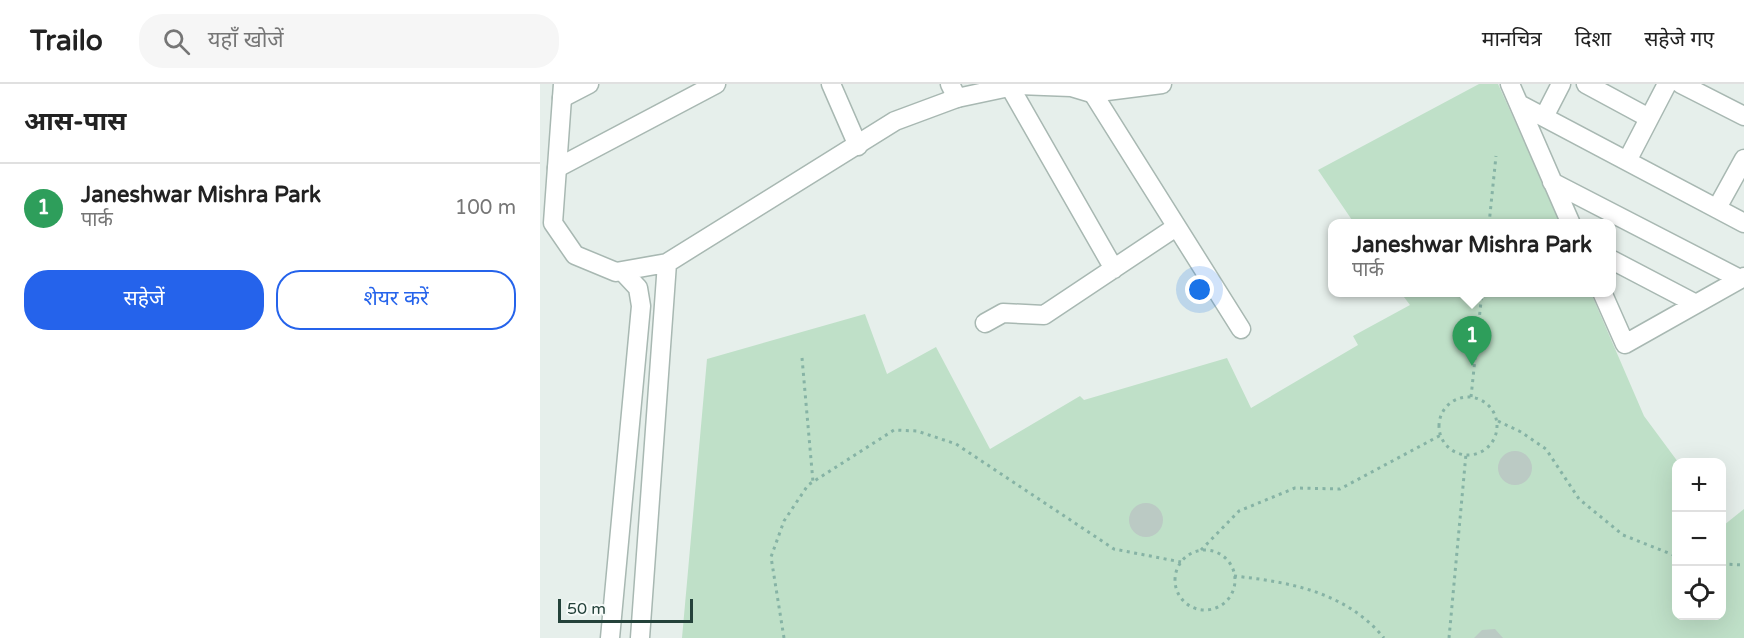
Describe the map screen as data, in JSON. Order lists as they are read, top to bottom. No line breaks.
{"scale_bar":"50 m","page":{"header":"Trailo","search":"यहाँ खोजें","nav":["मानचित्र","दिशा","सहेजे गए"],"heading":"आस-पास","list":[{"mark":"1","name":"Janeshwar Mishra Park","note":"पार्क","value":"100 m"}],"popup":["Janeshwar Mishra Park","पार्क"],"buttons":["सहेजें","शेयर करें"],"pins":"1","map_buttons":["+","−"],"scale":"50 m"}}
